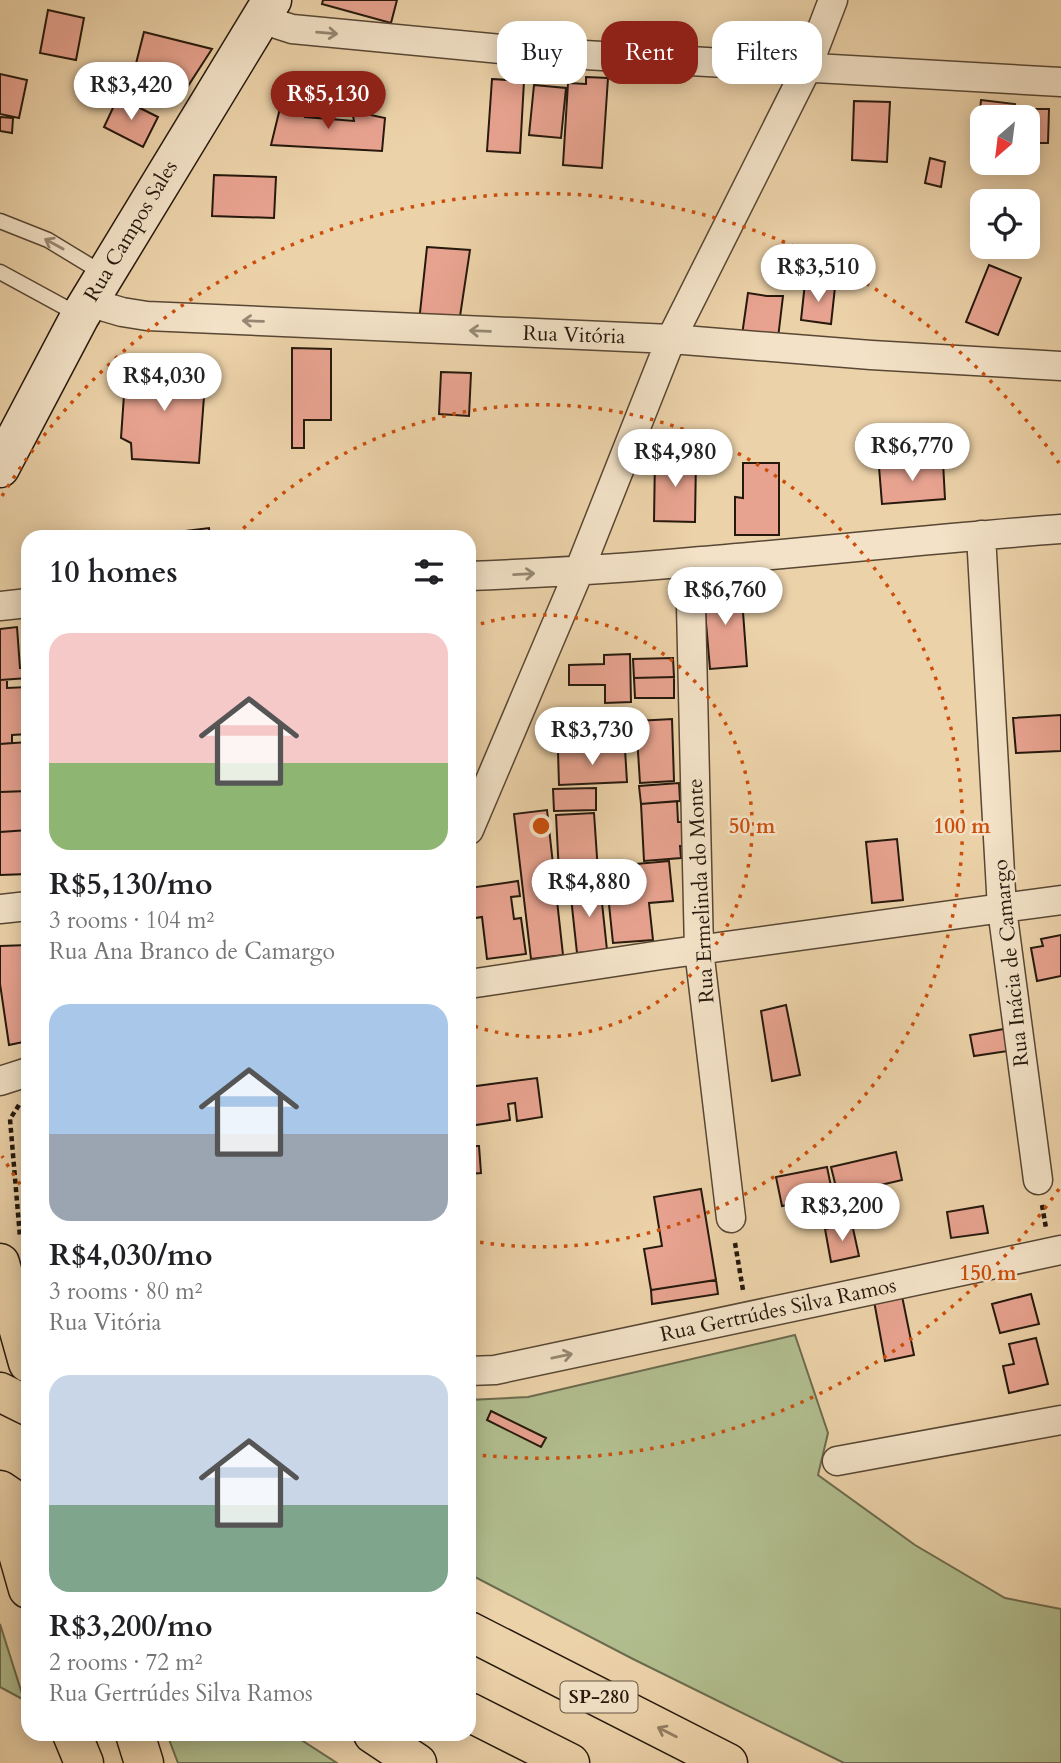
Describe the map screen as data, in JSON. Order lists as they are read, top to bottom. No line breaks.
{"streets":{"main road":["SP-280"],"street":["Rua Campos Sales","Rua Vitória","Rua Ermelinda do Monte","Rua Inácia de Camargo","Rua Gertrúdes Silva Ramos"]},"crossings":[["Rua Campos Sales","Rua Vitória"]],"one_way":["Rua Gertrúdes Silva Ramos"],"north":"bottom left","page":{"chip":["Buy","Rent","Filters"],"price":["R$3,420","R$5,130","R$3,510","R$4,030","R$6,770","R$4,980","R$6,760","R$3,730","R$4,880","R$3,200"],"heading":"10 homes","list":[{"name":"R$5,130/mo","note":"3 rooms · 104 m² · Rua Ana Branco de Camargo"},{"name":"R$4,030/mo","note":"3 rooms · 80 m² · Rua Vitória"},{"name":"R$3,200/mo","note":"2 rooms · 72 m² · Rua Gertrúdes Silva Ramos"}]},"rings":["50 m","100 m","150 m"]}
